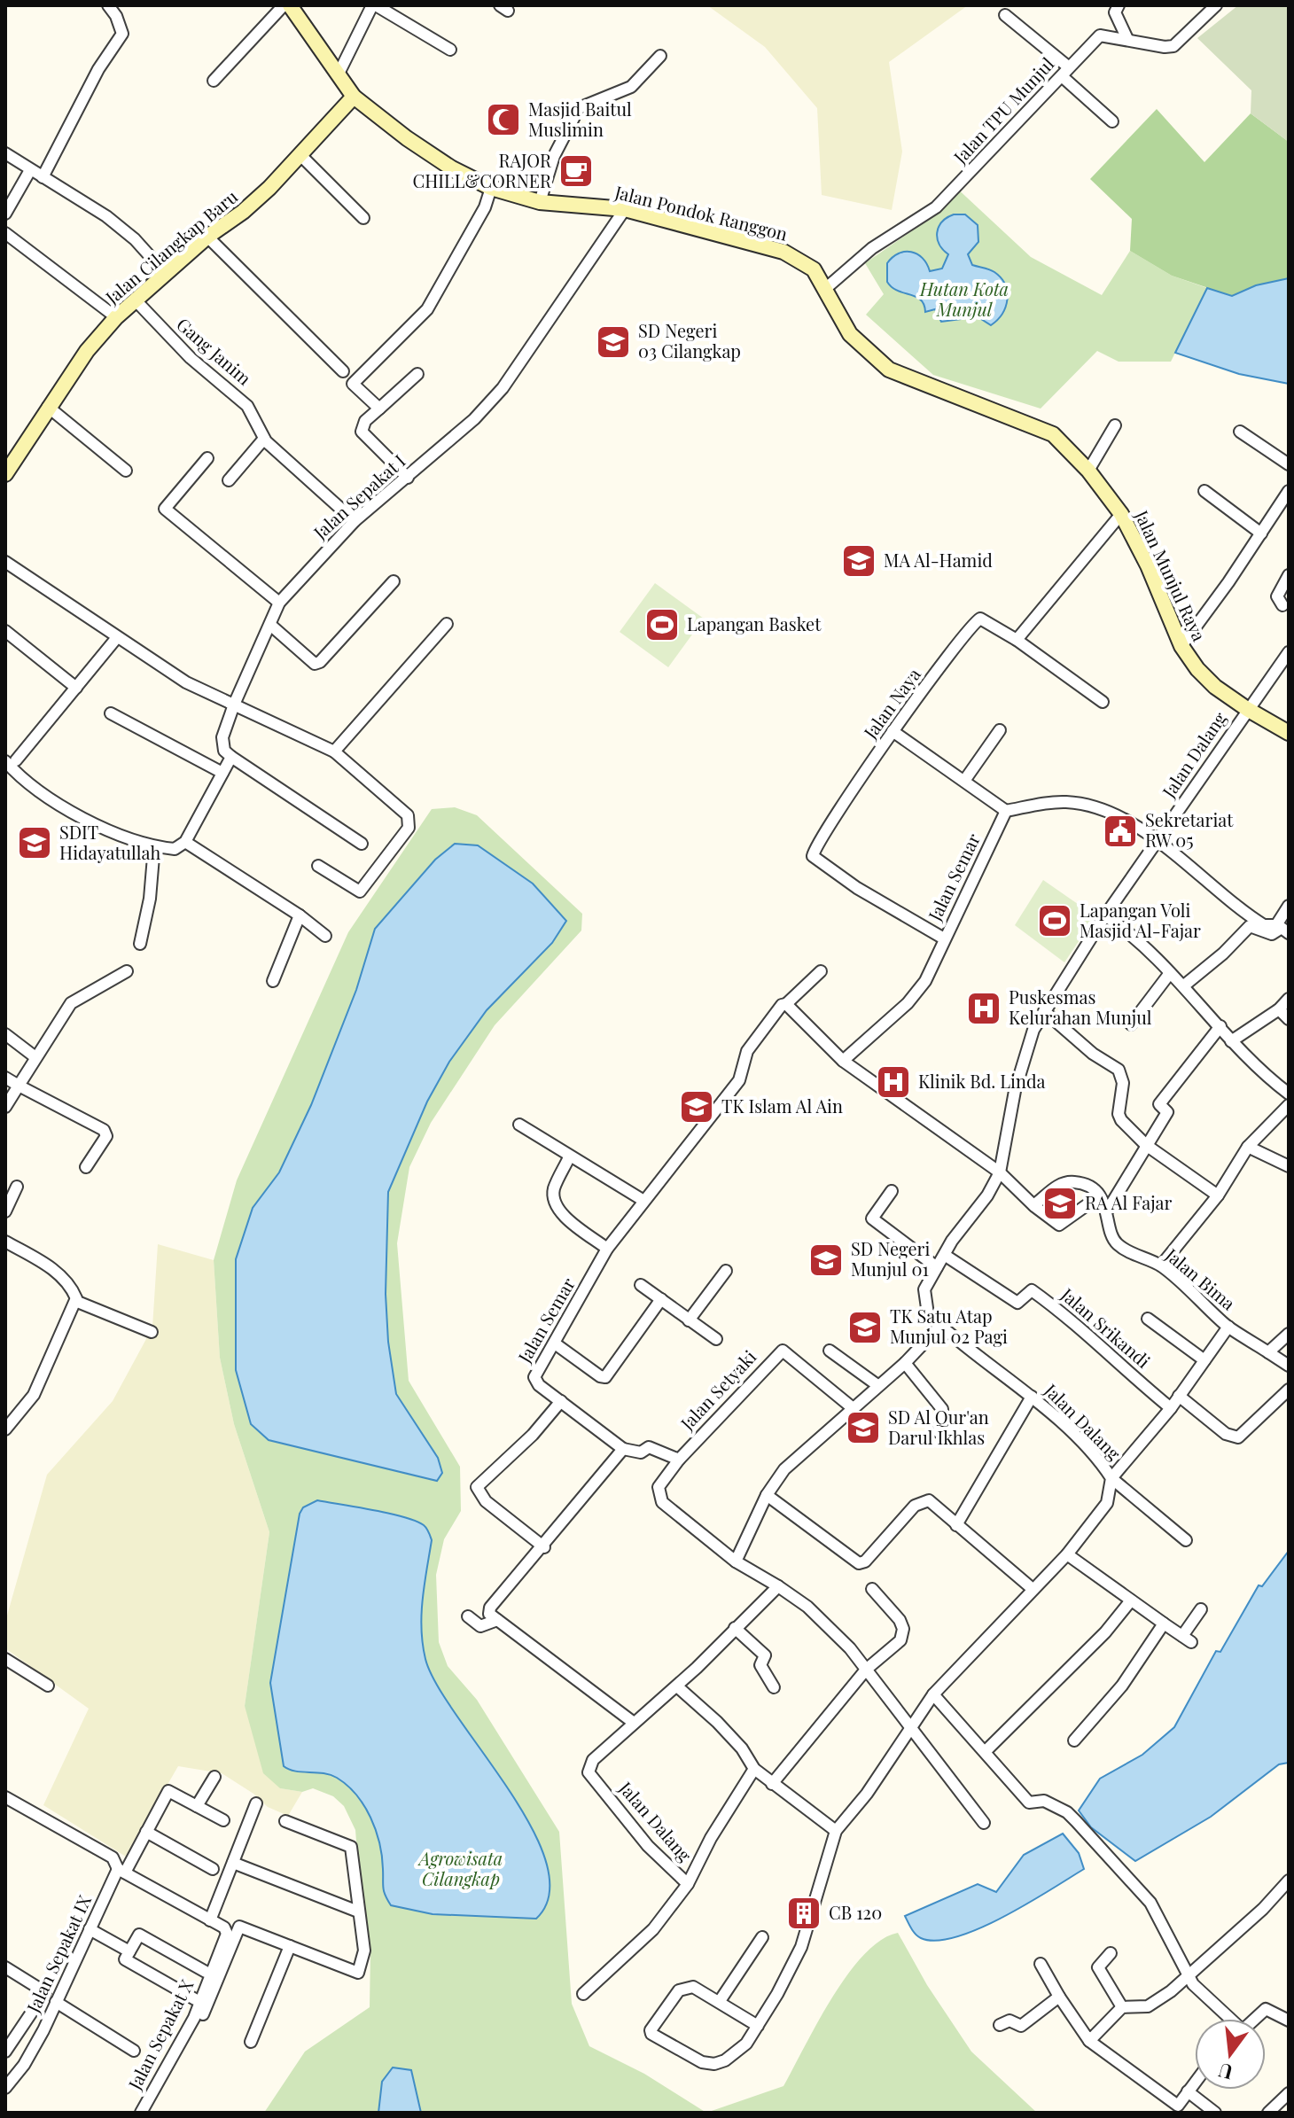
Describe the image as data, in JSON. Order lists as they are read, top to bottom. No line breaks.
{"streets":{"street":["Jalan TPU Munjul","Jalan Pondok Ranggon","Jalan Cilangkap Baru","Gang Janim","Jalan Sepakat I","Jalan Munjul Raya","Jalan Naya","Jalan Dalang","Jalan Semar","Jalan Bima","Jalan Srikandi","Jalan Setyaki","Jalan Sepakat IX","Jalan Sepakat X"]},"crossings":[["Jalan TPU Munjul","Jalan Pondok Ranggon"],["Jalan TPU Munjul","Jalan Munjul Raya"],["Jalan Pondok Ranggon","Jalan Cilangkap Baru"],["Jalan Pondok Ranggon","Jalan Sepakat I"],["Jalan Pondok Ranggon","Jalan Munjul Raya"],["Jalan Cilangkap Baru","Gang Janim"],["Gang Janim","Jalan Sepakat I"],["Jalan Munjul Raya","Jalan Dalang"],["Jalan Naya","Jalan Semar"],["Jalan Dalang","Jalan Srikandi"]],"parks":["Hutan Kota Munjul","Agrowisata Cilangkap"],"places":{"mosque":["Masjid Baitul Muslimin"],"cafe":["RAJOR CHILL&CORNER"],"school or university":["SD Negeri 03 Cilangkap","MA Al-Hamid","SDIT Hidayatullah","TK Islam Al Ain","RA Al Fajar","SD Negeri Munjul 01","TK Satu Atap Munjul 02 Pagi","SD Al Qur'an Darul Ikhlas"],"sports":["Lapangan Basket","Lapangan Voli Masjid Al-Fajar"],"public building":["Sekretariat RW 05"],"hospital":["Puskesmas Kelurahan Munjul","Klinik Bd. Linda"],"building":["CB 120"]},"north":"bottom"}
